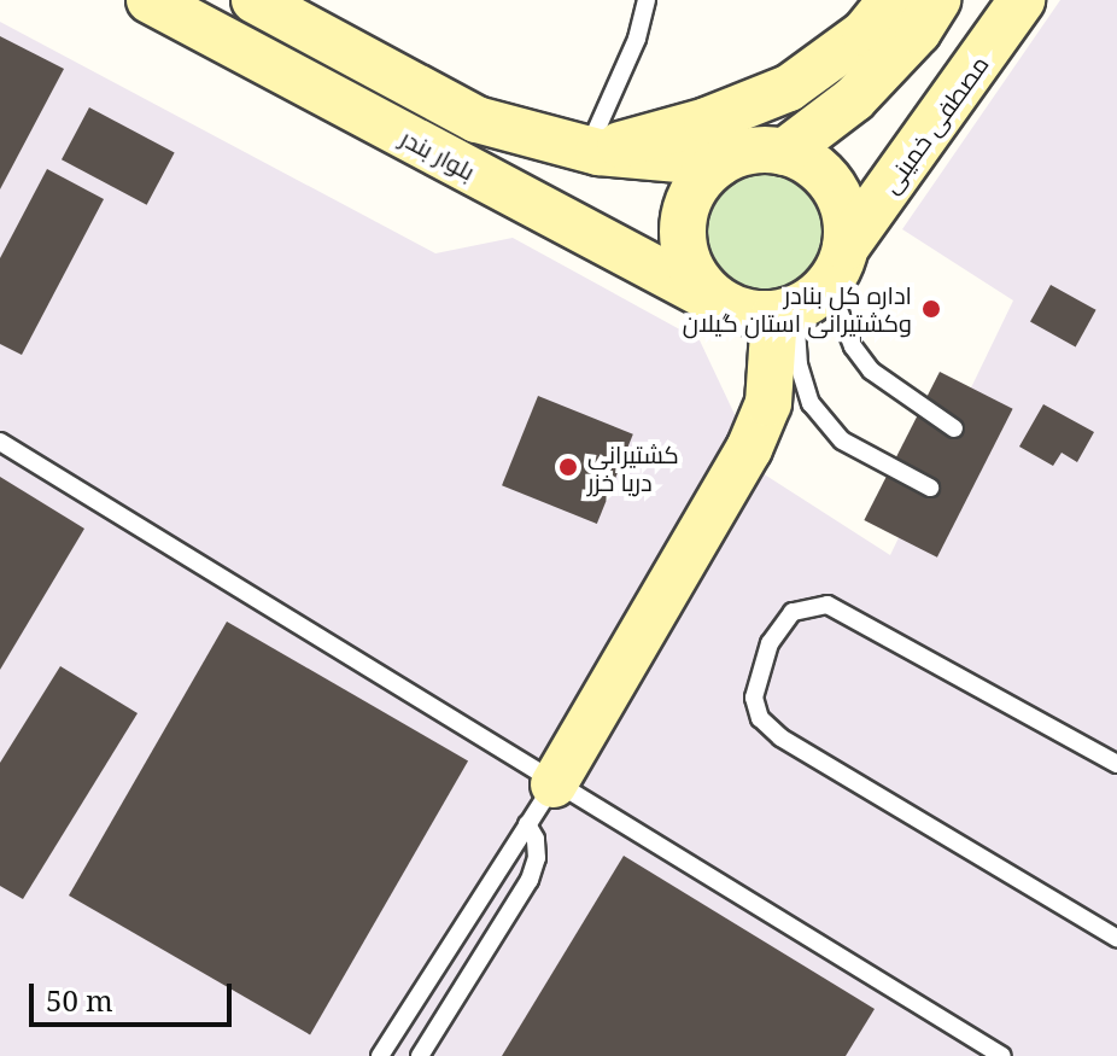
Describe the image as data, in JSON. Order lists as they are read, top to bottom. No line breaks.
{"streets":{"main road":["مصطفی خمینی","بلوار بندر"]},"crossings":[["مصطفی خمینی","بلوار بندر"]],"places":["اداره کل بنادر وکشتیرانی استان گیلان","کشتیرانی دریا خزر"],"scale_bar":"50 m"}
